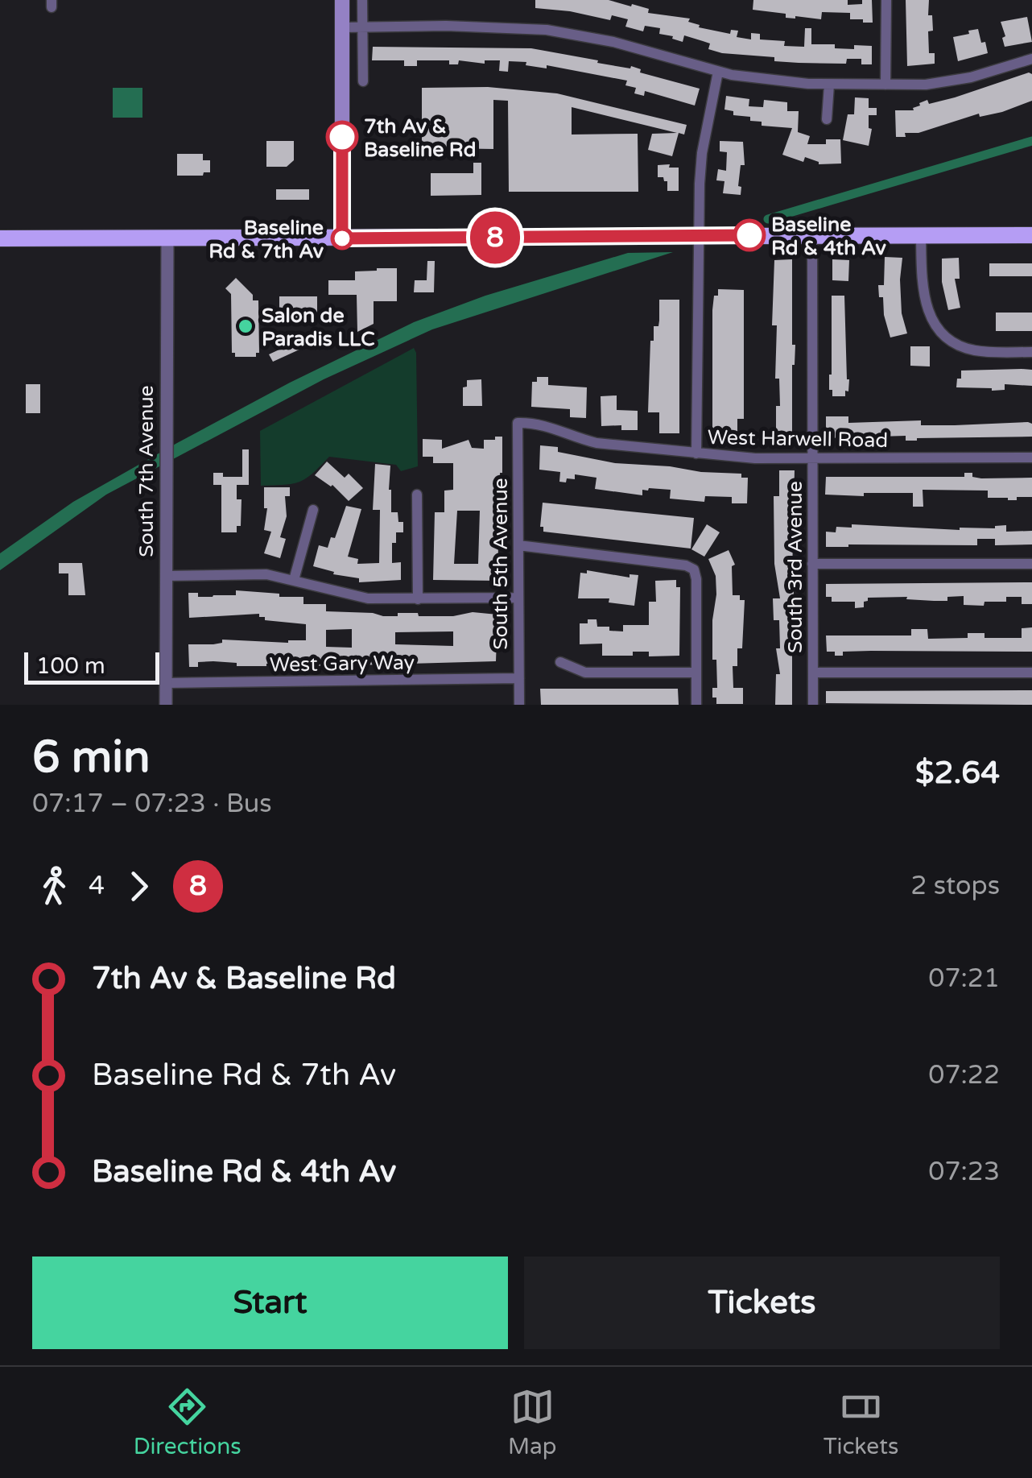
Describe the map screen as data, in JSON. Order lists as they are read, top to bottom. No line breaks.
{"streets":{"street":["West Harwell Road","South 7th Avenue","South 5th Avenue","South 3rd Avenue","West Gary Way"]},"crossings":[["West Harwell Road","South 5th Avenue"],["West Harwell Road","South 3rd Avenue"],["South 7th Avenue","West Gary Way"],["South 5th Avenue","West Gary Way"]],"places":["7th Av & Baseline Rd","Baseline Rd & 4th Av","Baseline Rd & 7th Av","Salon de Paradis LLC"],"lines":["bus line 8"],"scale_bar":"100 m","page":{"on_map":"8","scale":"100 m","heading":["6 min","07:17 – 07:23 · Bus","$2.64"],"legs":["4","8","2 stops"],"list":[{"name":"7th Av & Baseline Rd","value":"07:21"},{"name":"Baseline Rd & 7th Av","value":"07:22"},{"name":"Baseline Rd & 4th Av","value":"07:23"}],"buttons":["Start","Tickets"],"tabs":["Directions","Map","Tickets"]}}
